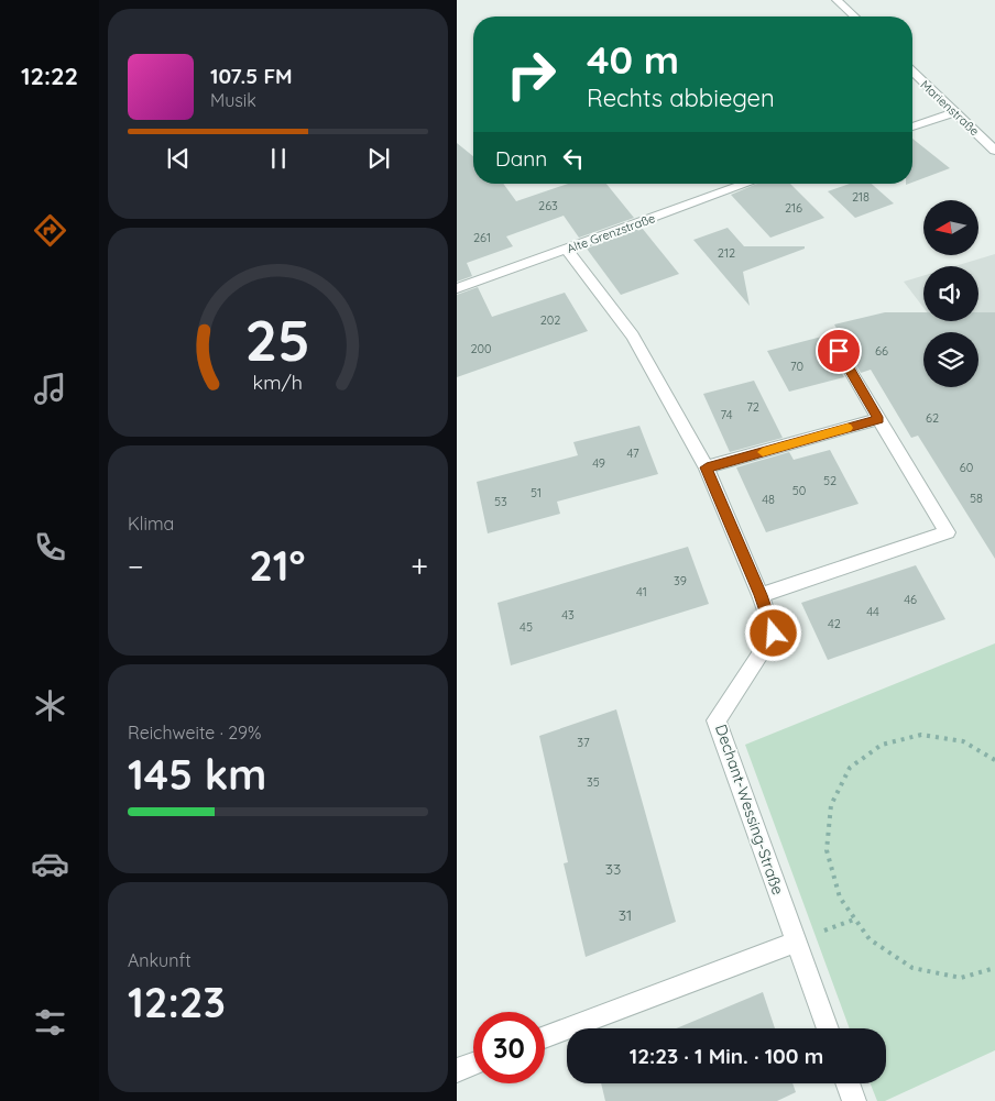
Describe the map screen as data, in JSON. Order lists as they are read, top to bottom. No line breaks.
{"streets":{"street":["Marienstraße","Alte Grenzstraße","Dechant-Wessing-Straße"]},"crossings":[["Alte Grenzstraße","Dechant-Wessing-Straße"]],"house_numbers":["218","263","216","261","212","202","200","66","70","72","74","62","47","49","60","52","50","51","58","48","53","39","41","46","44","43","42","45","37","35","33","31"],"north":"left","page":{"tabs":"12:22","turn":["40 m","Rechts abbiegen"],"song":["107.5 FM","Musik"],"then":"Dann","tile":["Klima",["Reichweite · 29%","145 km"],["Ankunft","12:23"]],"heat":["−","21°","+"],"limit":"30","trip":"12:23 · 1 Min. · 100 m","gauge":["25","km/h"]}}
